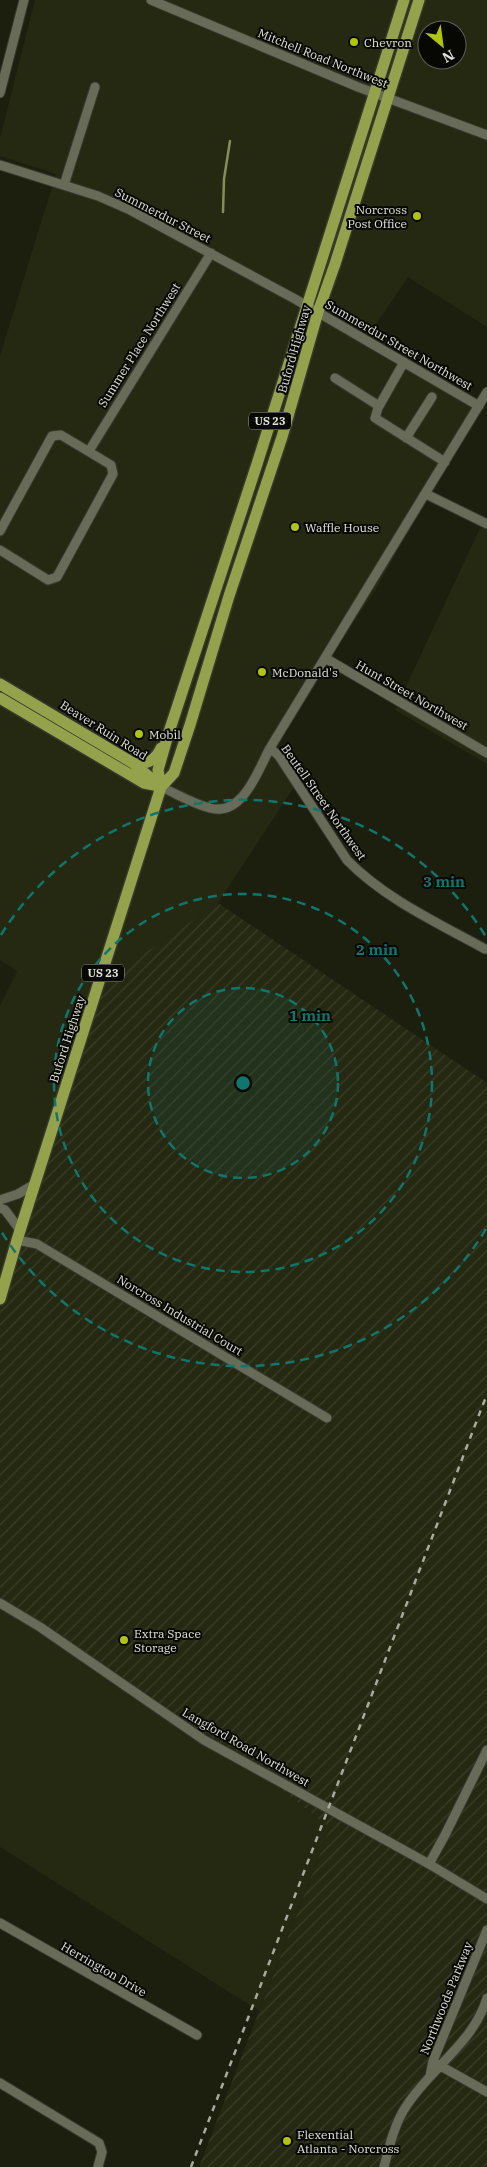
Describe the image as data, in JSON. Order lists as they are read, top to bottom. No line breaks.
{"streets":{"main road":["Buford Highway","US 23","Beaver Ruin Road"],"street":["Mitchell Road Northwest","Summerdur Street","Summer Place Northwest","Summerdur Street Northwest","Hunt Street Northwest","Beutell Street Northwest","Norcross Industrial Court","Langford Road Northwest","Herrington Drive","Northwoods Parkway"]},"crossings":[["Mitchell Road Northwest","Buford Highway"],["Summerdur Street","Summer Place Northwest"],["Summerdur Street","Summerdur Street Northwest"],["Summerdur Street","Buford Highway"],["Summerdur Street Northwest","Buford Highway"],["Buford Highway","Beaver Ruin Road"],["Buford Highway","Norcross Industrial Court"]],"places":["Chevron","Norcross Post Office","Waffle House","McDonald's","Mobil","Extra Space Storage","Flexential Atlanta - Norcross"],"north":"bottom right","rings":["3 min","2 min","1 min"]}
